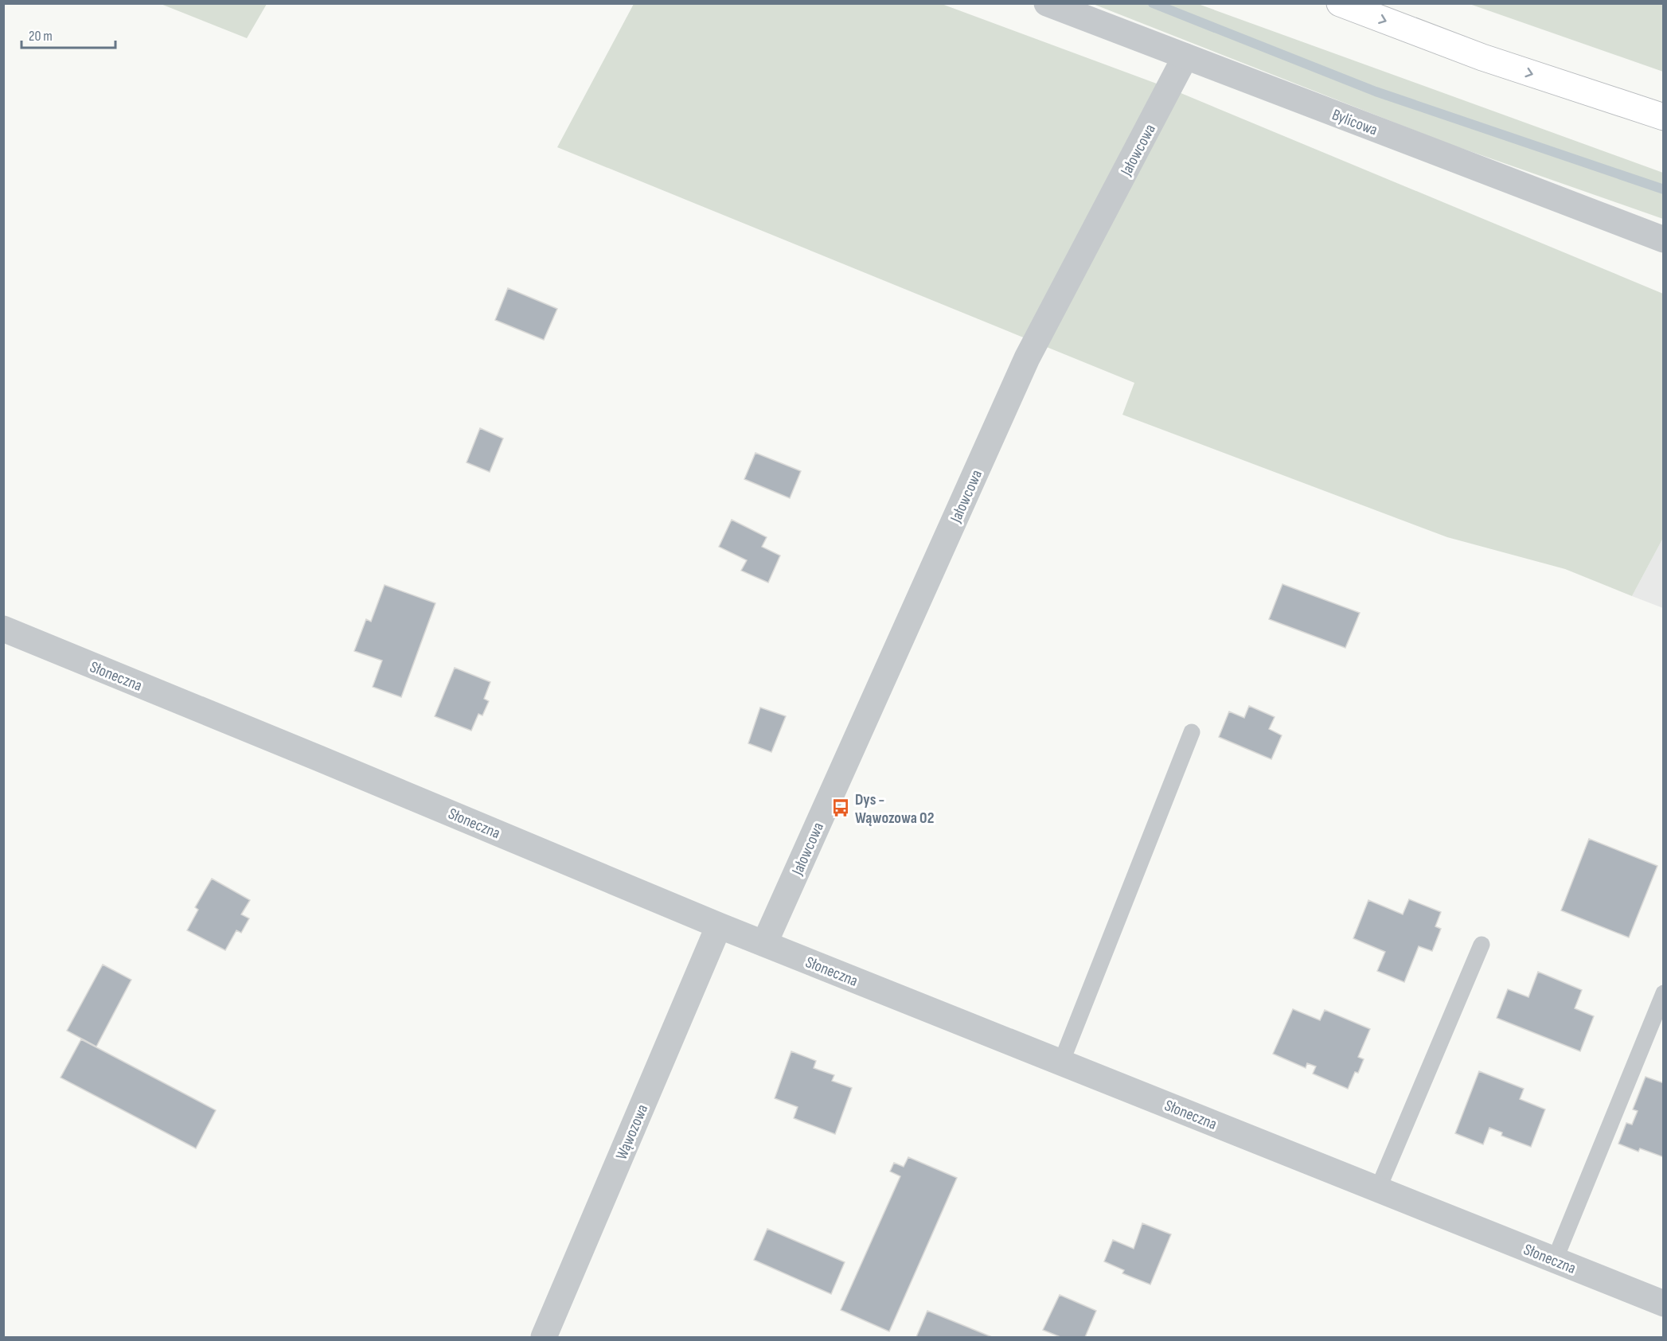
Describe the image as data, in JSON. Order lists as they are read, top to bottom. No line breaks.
{"streets":{"street":["Bylicowa","Jałowcowa","Słoneczna","Wąwozowa"]},"crossings":[["Bylicowa","Jałowcowa"],["Jałowcowa","Słoneczna"],["Słoneczna","Wąwozowa"]],"places":{"bus stop":["Dys - Wąwozowa 02"]},"scale_bar":"20 m"}
